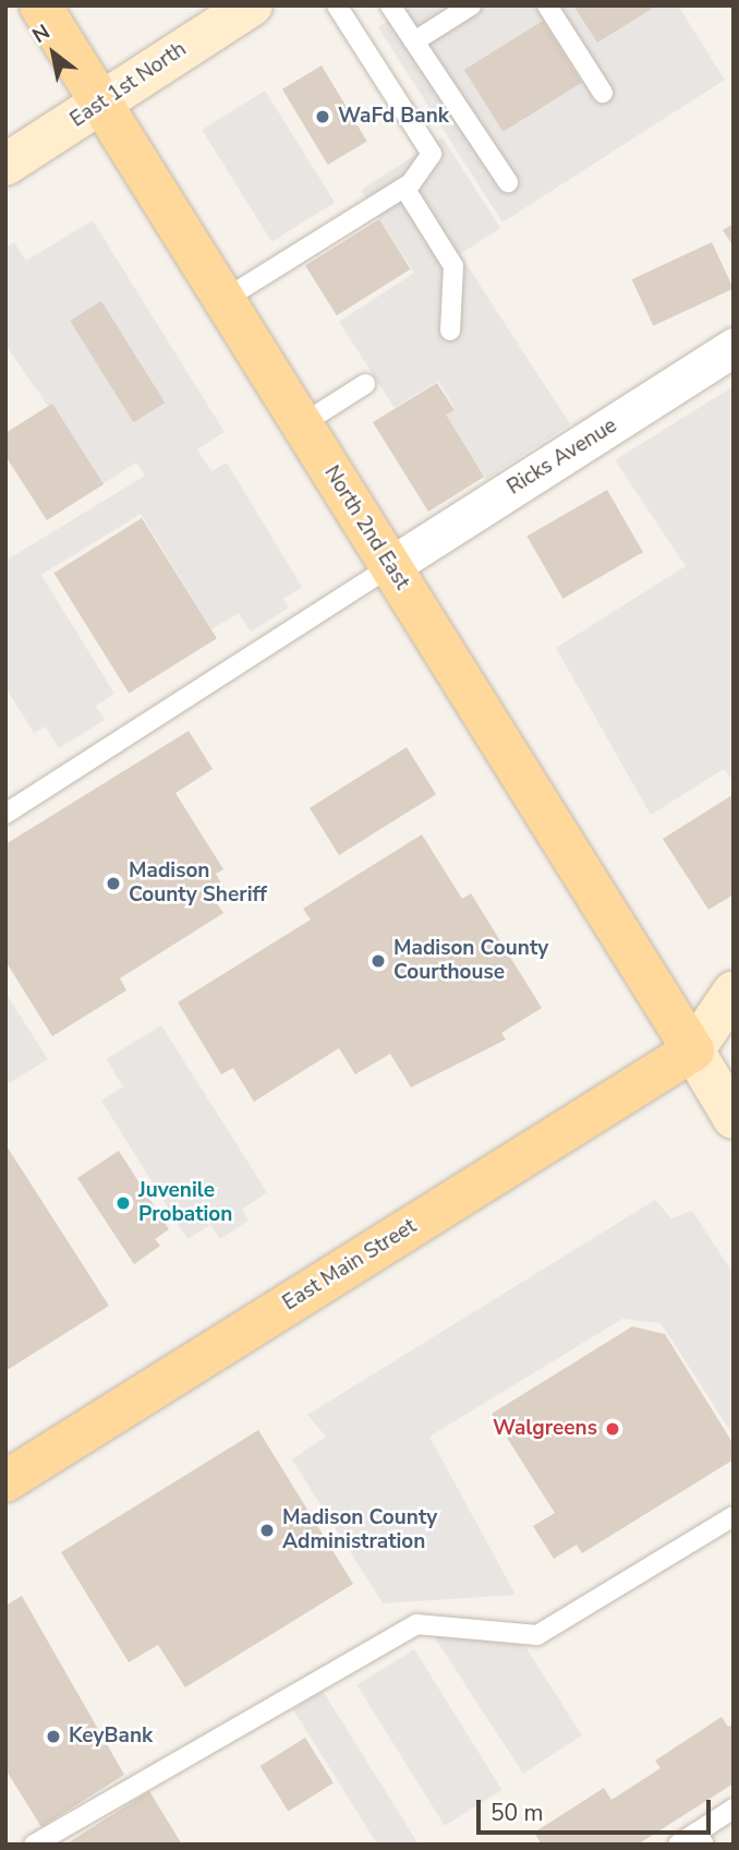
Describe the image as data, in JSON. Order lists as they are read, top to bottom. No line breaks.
{"streets":{"main road":["North 2nd East","East Main Street"],"street":["East 1st North","Ricks Avenue"]},"crossings":[["East 1st North","North 2nd East"],["Ricks Avenue","North 2nd East"],["North 2nd East","East Main Street"]],"places":["WaFd Bank","Madison County Sheriff","Madison County Courthouse","Juvenile Probation","Walgreens","Madison County Administration","KeyBank"],"scale_bar":"50 m","north":"top left"}
